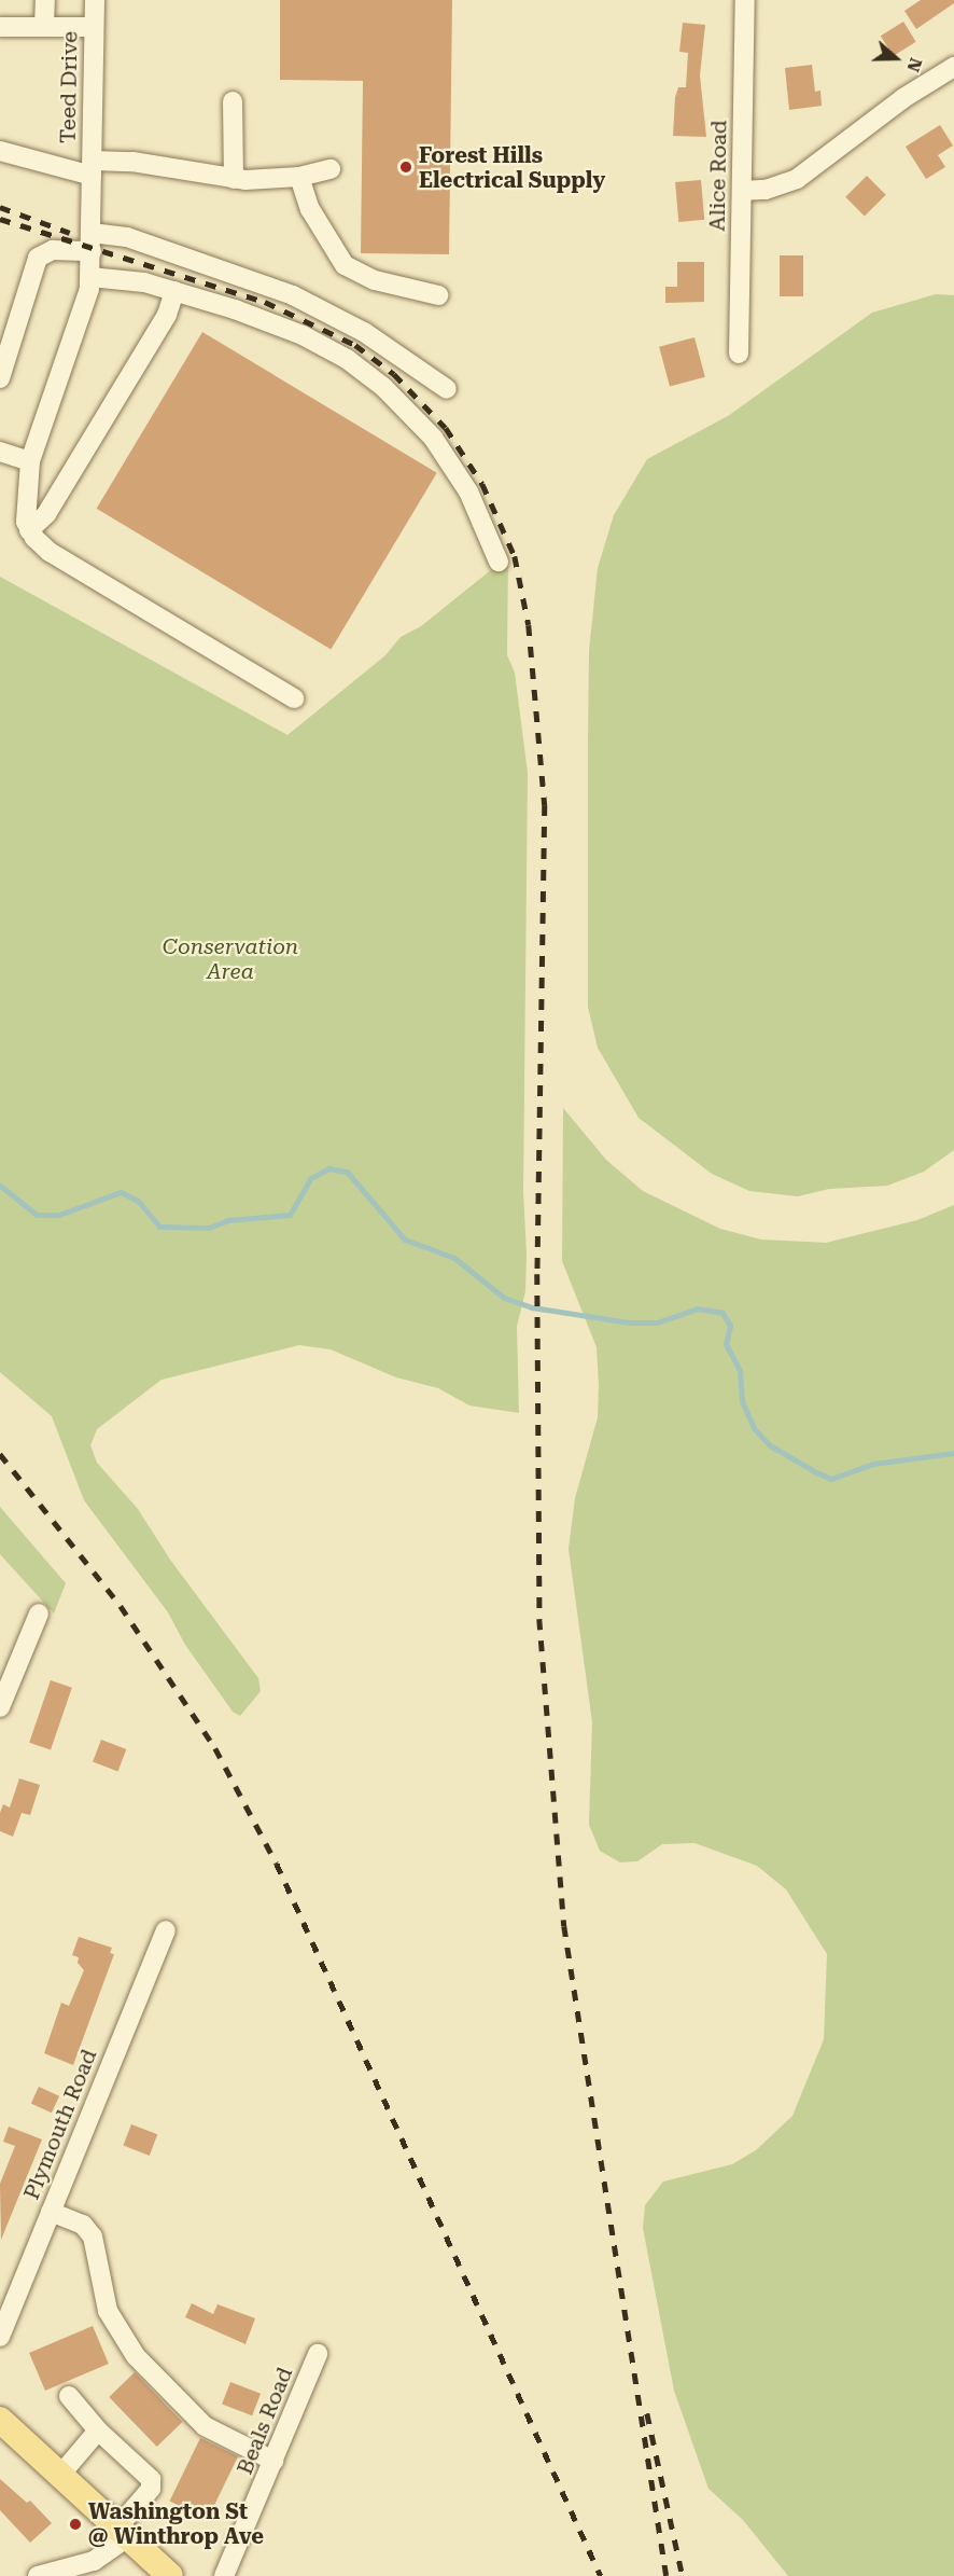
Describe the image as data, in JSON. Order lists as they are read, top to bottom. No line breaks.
{"streets":{"street":["Teed Drive","Alice Road","Plymouth Road","Beals Road"]},"parks":["Conservation Area"],"places":["Forest Hills Electrical Supply","Washington St @ Winthrop Ave"],"north":"right"}
